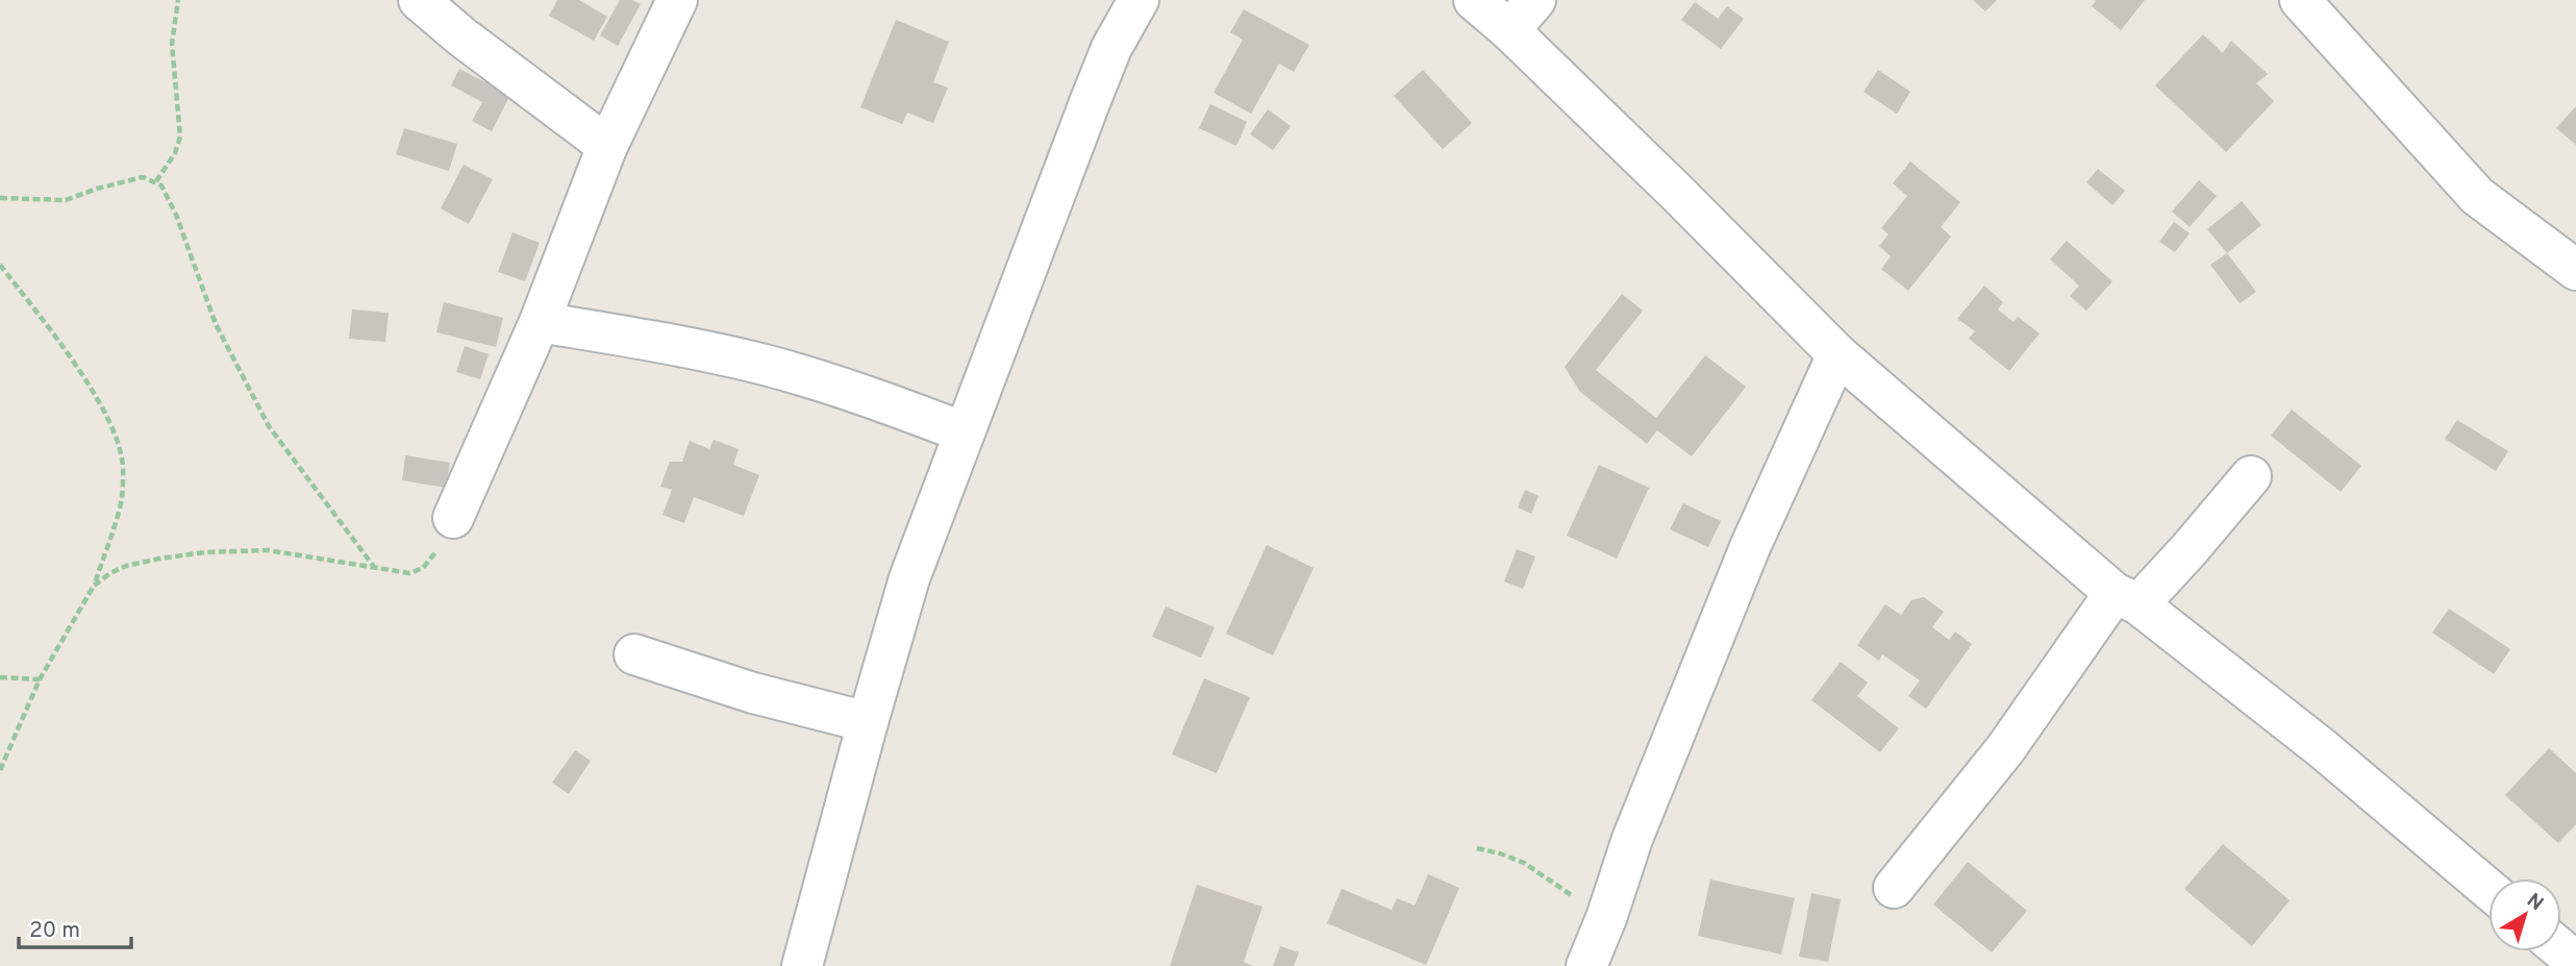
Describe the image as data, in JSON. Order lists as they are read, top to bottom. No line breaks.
{"scale_bar":"20 m","north":"top right"}
